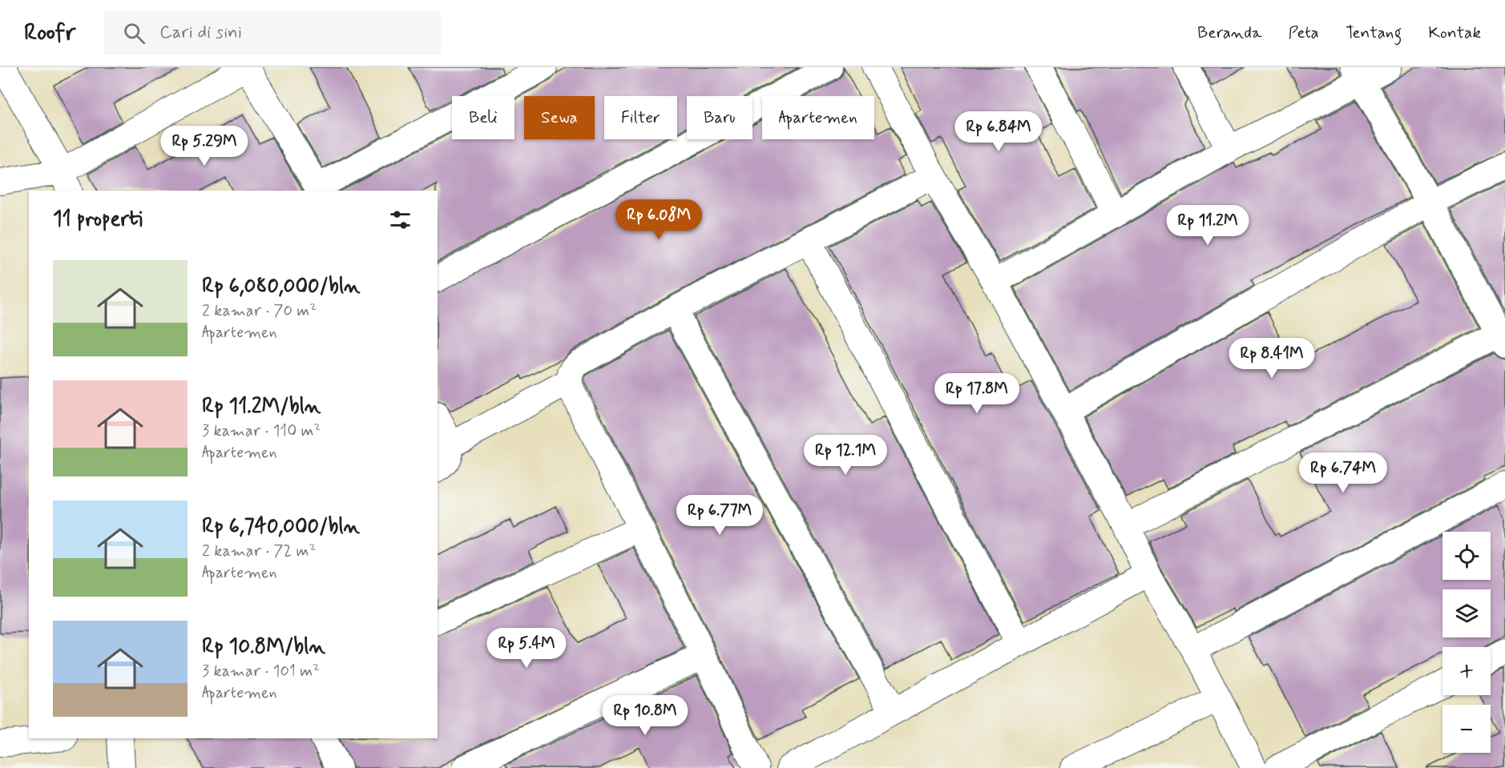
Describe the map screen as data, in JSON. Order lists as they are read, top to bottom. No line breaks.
{"page":{"header":"Roofr","search":"Cari di sini","nav":["Beranda","Peta","Tentang","Kontak"],"chip":["Beli","Sewa","Filter","Baru","Apartemen"],"price":["Rp 6.84M","Rp 5.29M","Rp 6.08M","Rp 11.2M","Rp 8.41M","Rp 17.8M","Rp 12.1M","Rp 6.74M","Rp 6.77M","Rp 5.4M","Rp 10.8M"],"heading":"11 properti","list":[{"name":"Rp 6,080,000/bln","note":"2 kamar · 70 m² · Apartemen"},{"name":"Rp 11.2M/bln","note":"3 kamar · 110 m² · Apartemen"},{"name":"Rp 6,740,000/bln","note":"2 kamar · 72 m² · Apartemen"},{"name":"Rp 10.8M/bln","note":"3 kamar · 101 m² · Apartemen"}],"map_buttons":["+","−"]}}
